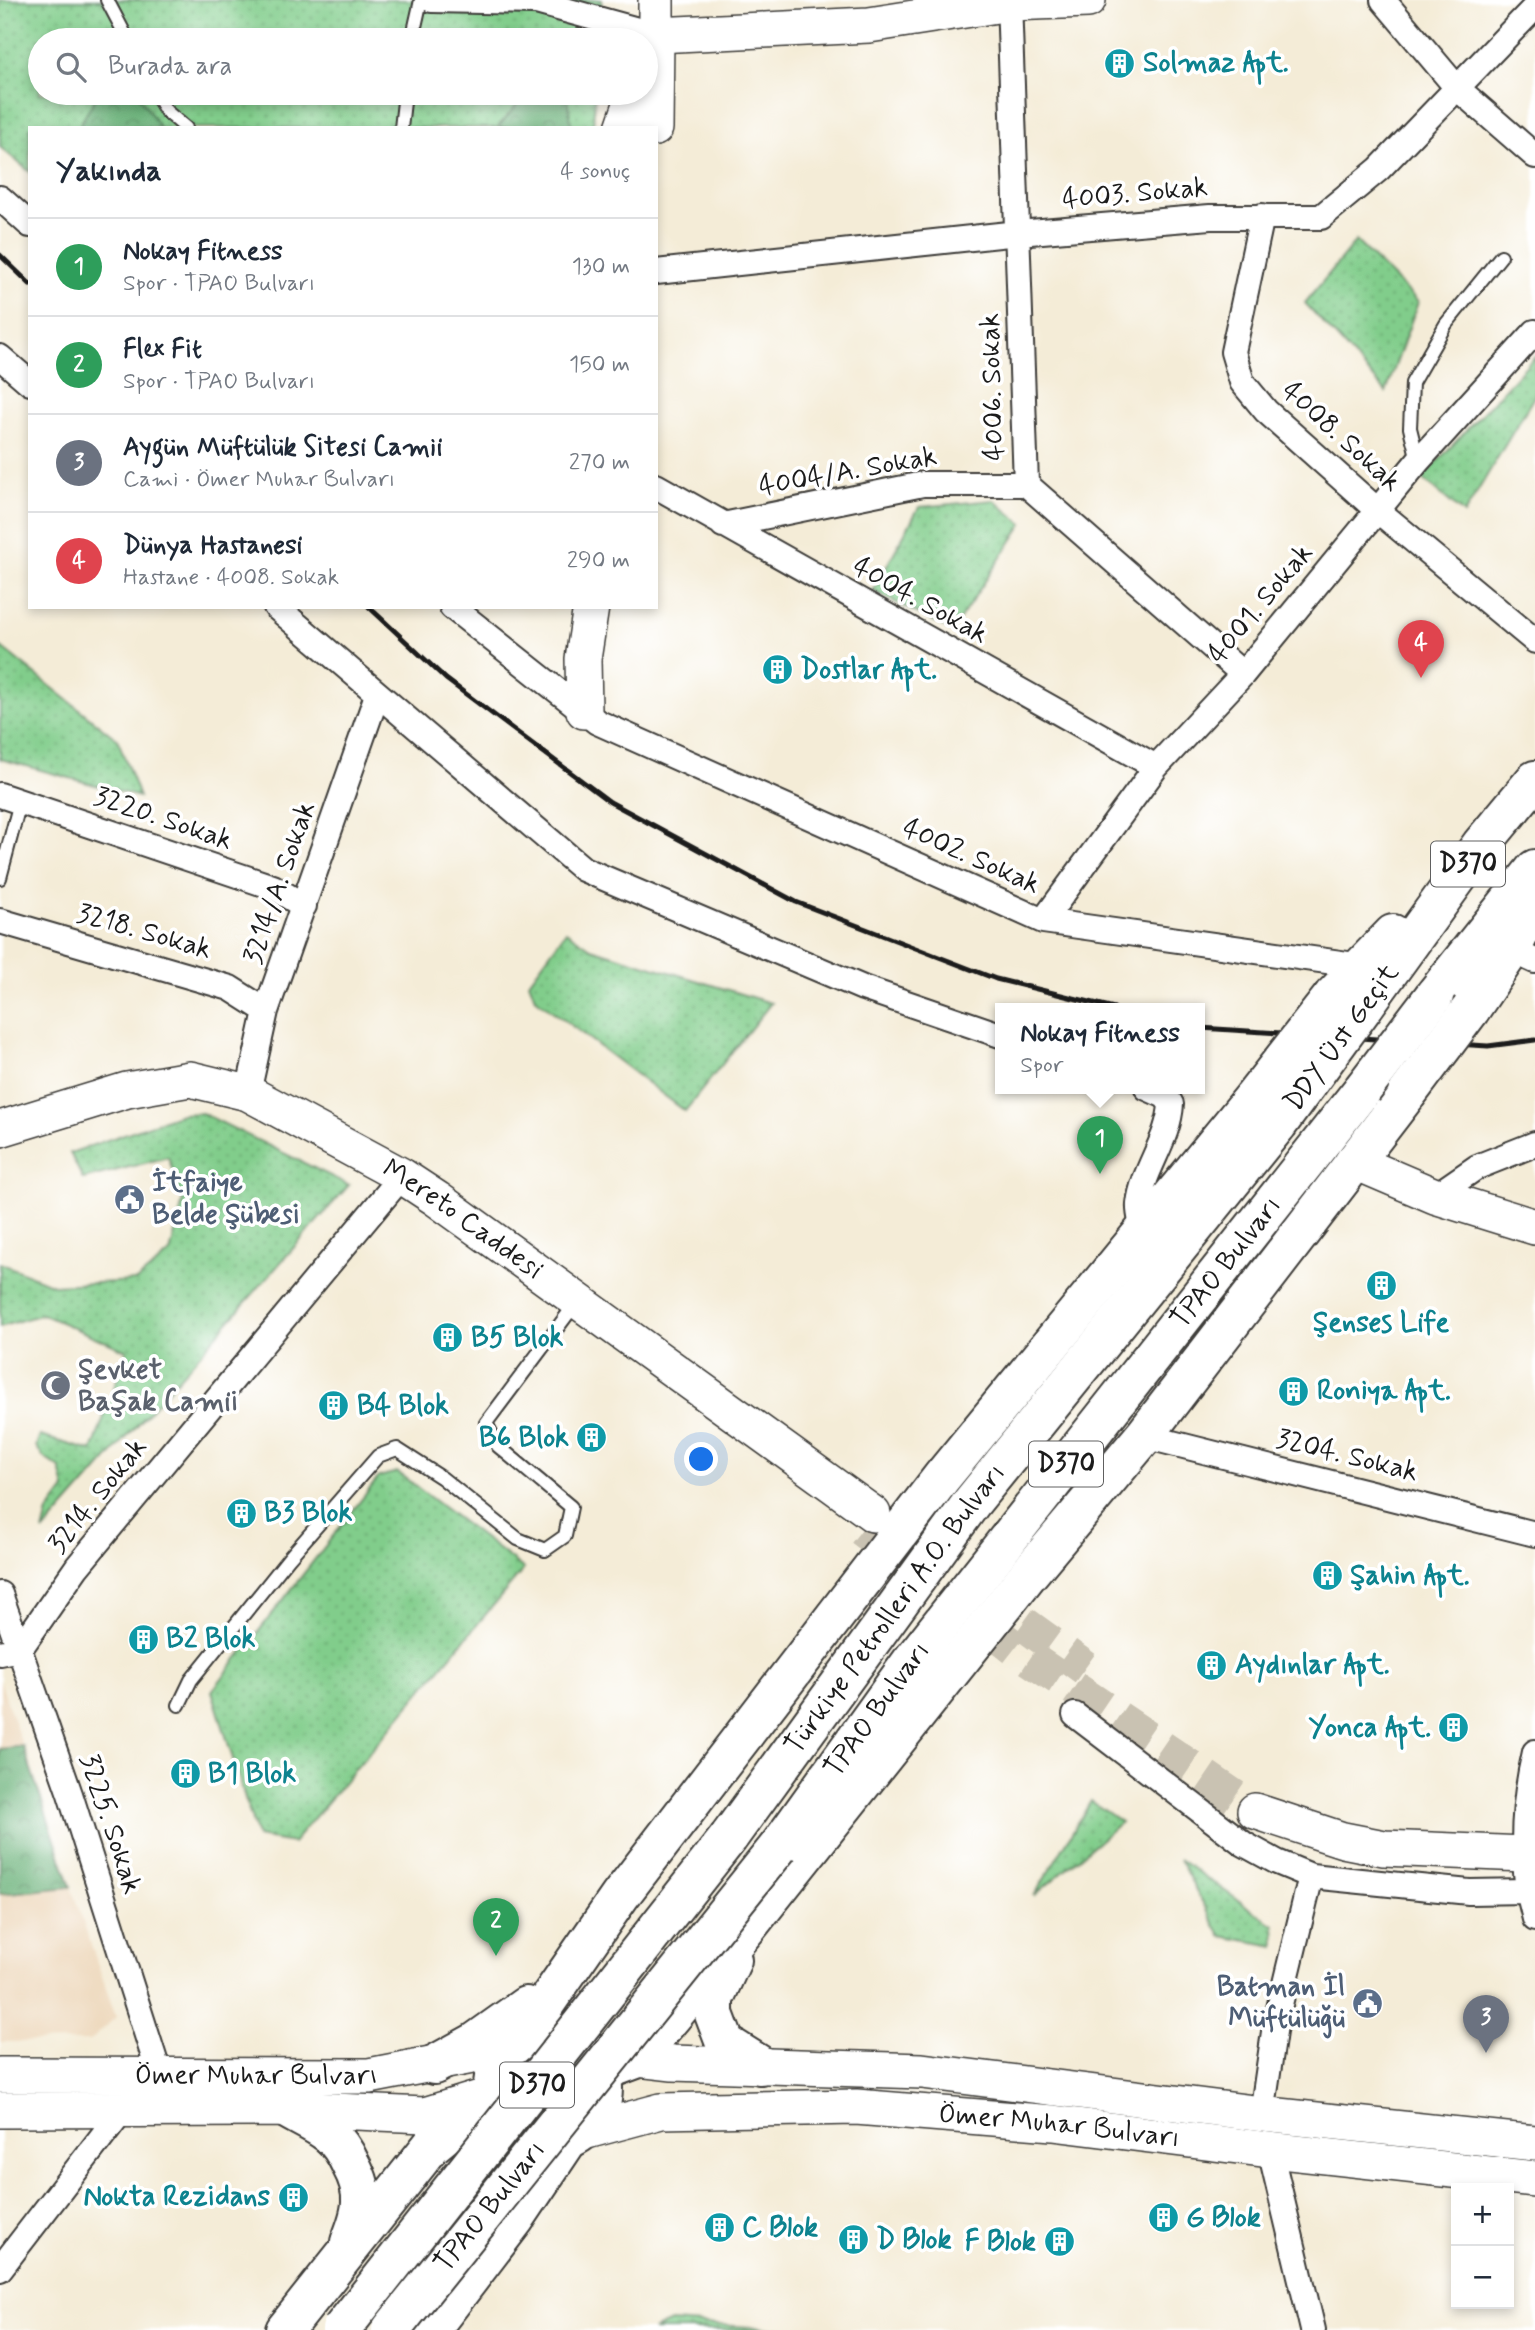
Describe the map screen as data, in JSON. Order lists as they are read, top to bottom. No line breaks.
{"streets":{"highway":["D370","DDY Üst Geçit","TPAO Bulvarı","Türkiye Petrolleri A.O. Bulvarı"],"main road":["Mereto Caddesi","Ömer Muhar Bulvarı"],"street":["4003. Sokak","4006. Sokak","4008. Sokak","4004/A. Sokak","4004. Sokak","4001. Sokak","3220. Sokak","4002. Sokak","3214/A. Sokak","3218. Sokak","3204. Sokak","3214. Sokak","3225. Sokak"]},"crossings":[["4003. Sokak","4006. Sokak"],["4003. Sokak","4008. Sokak"],["4006. Sokak","4004/A. Sokak"],["4006. Sokak","4001. Sokak"],["4008. Sokak","4001. Sokak"],["4004/A. Sokak","4004. Sokak"],["4004. Sokak","4001. Sokak"],["4001. Sokak","4002. Sokak"],["3220. Sokak","3214/A. Sokak"],["4002. Sokak","Türkiye Petrolleri A.O. Bulvarı"],["D370","DDY Üst Geçit"],["D370","Türkiye Petrolleri A.O. Bulvarı"],["3214/A. Sokak","3218. Sokak"],["3214/A. Sokak","Mereto Caddesi"],["DDY Üst Geçit","TPAO Bulvarı"],["DDY Üst Geçit","Türkiye Petrolleri A.O. Bulvarı"],["Mereto Caddesi","3214. Sokak"],["TPAO Bulvarı","3204. Sokak"],["TPAO Bulvarı","Türkiye Petrolleri A.O. Bulvarı"],["TPAO Bulvarı","Ömer Muhar Bulvarı"],["3214. Sokak","3225. Sokak"],["3225. Sokak","Ömer Muhar Bulvarı"]],"places":{"building":["Solmaz Apt.","Dostlar Apt.","Şenses Life","B5 Blok","Roniya Apt.","B4 Blok","B6 Blok","B3 Blok","Şahin Apt.","B2 Blok","Aydınlar Apt.","Yonca Apt.","B1 Blok","Nokta Rezidans","G Blok","C Blok","D Blok","F Blok"],"public building":["İtfaiye Belde Şübesi","Batman İl Müftülüğü"],"mosque":["Şevket Başak Camii"]},"page":{"search":"Burada ara","heading":["Yakında","4 sonuç"],"list":[{"mark":"1","name":"Nokay Fitness","note":"Spor · TPAO Bulvarı","value":"130 m"},{"mark":"2","name":"Flex Fit","note":"Spor · TPAO Bulvarı","value":"150 m"},{"mark":"3","name":"Aygün Müftülük Sitesi Camii","note":"Cami · Ömer Muhar Bulvarı","value":"270 m"},{"mark":"4","name":"Dünya Hastanesi","note":"Hastane · 4008. Sokak","value":"290 m"}],"pins":["4","1","2","3"],"popup":["Nokay Fitness","Spor"],"map_buttons":["+","−"]}}
